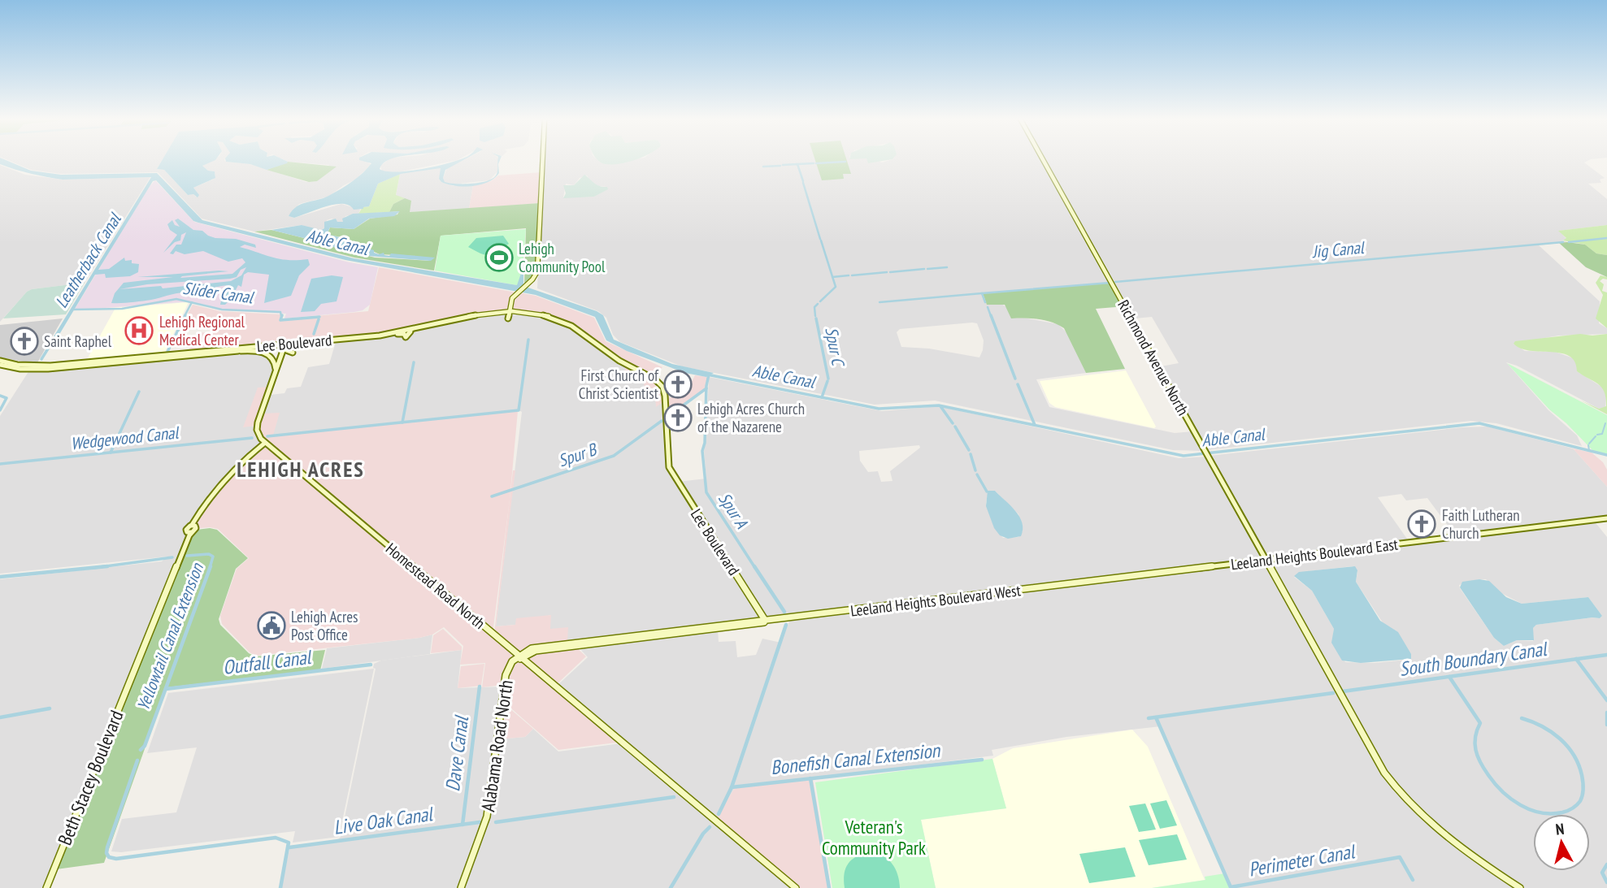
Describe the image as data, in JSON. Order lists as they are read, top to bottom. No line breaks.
{"streets":{"main road":["Lee Boulevard","Richmond Avenue North","Leeland Heights Boulevard East","Homestead Road North","Leeland Heights Boulevard West","Alabama Road North","Beth Stacey Boulevard"]},"crossings":[["Lee Boulevard","Leeland Heights Boulevard West"],["Richmond Avenue North","Leeland Heights Boulevard East"],["Leeland Heights Boulevard East","Leeland Heights Boulevard West"],["Homestead Road North","Leeland Heights Boulevard West"],["Homestead Road North","Alabama Road North"],["Homestead Road North","Beth Stacey Boulevard"],["Leeland Heights Boulevard West","Alabama Road North"]],"districts":["LEHIGH ACRES"],"water":["Able Canal","Jig Canal","Leatherback Canal","Slider Canal","Spur C","Wedgewood Canal","Spur B","Spur A","Yellowtail Canal Extension","South Boundary Canal","Outfall Canal","Dave Canal","Bonefish Canal Extension","Live Oak Canal","Perimeter Canal"],"parks":["Veteran's Community Park"],"places":{"sports":["Lehigh Community Pool"],"hospital":["Lehigh Regional Medical Center"],"church":["Saint Raphel","First Church of Christ Scientist","Lehigh Acres Church of the Nazarene","Faith Lutheran Church"],"public building":["Lehigh Acres Post Office"]},"north":"top"}
